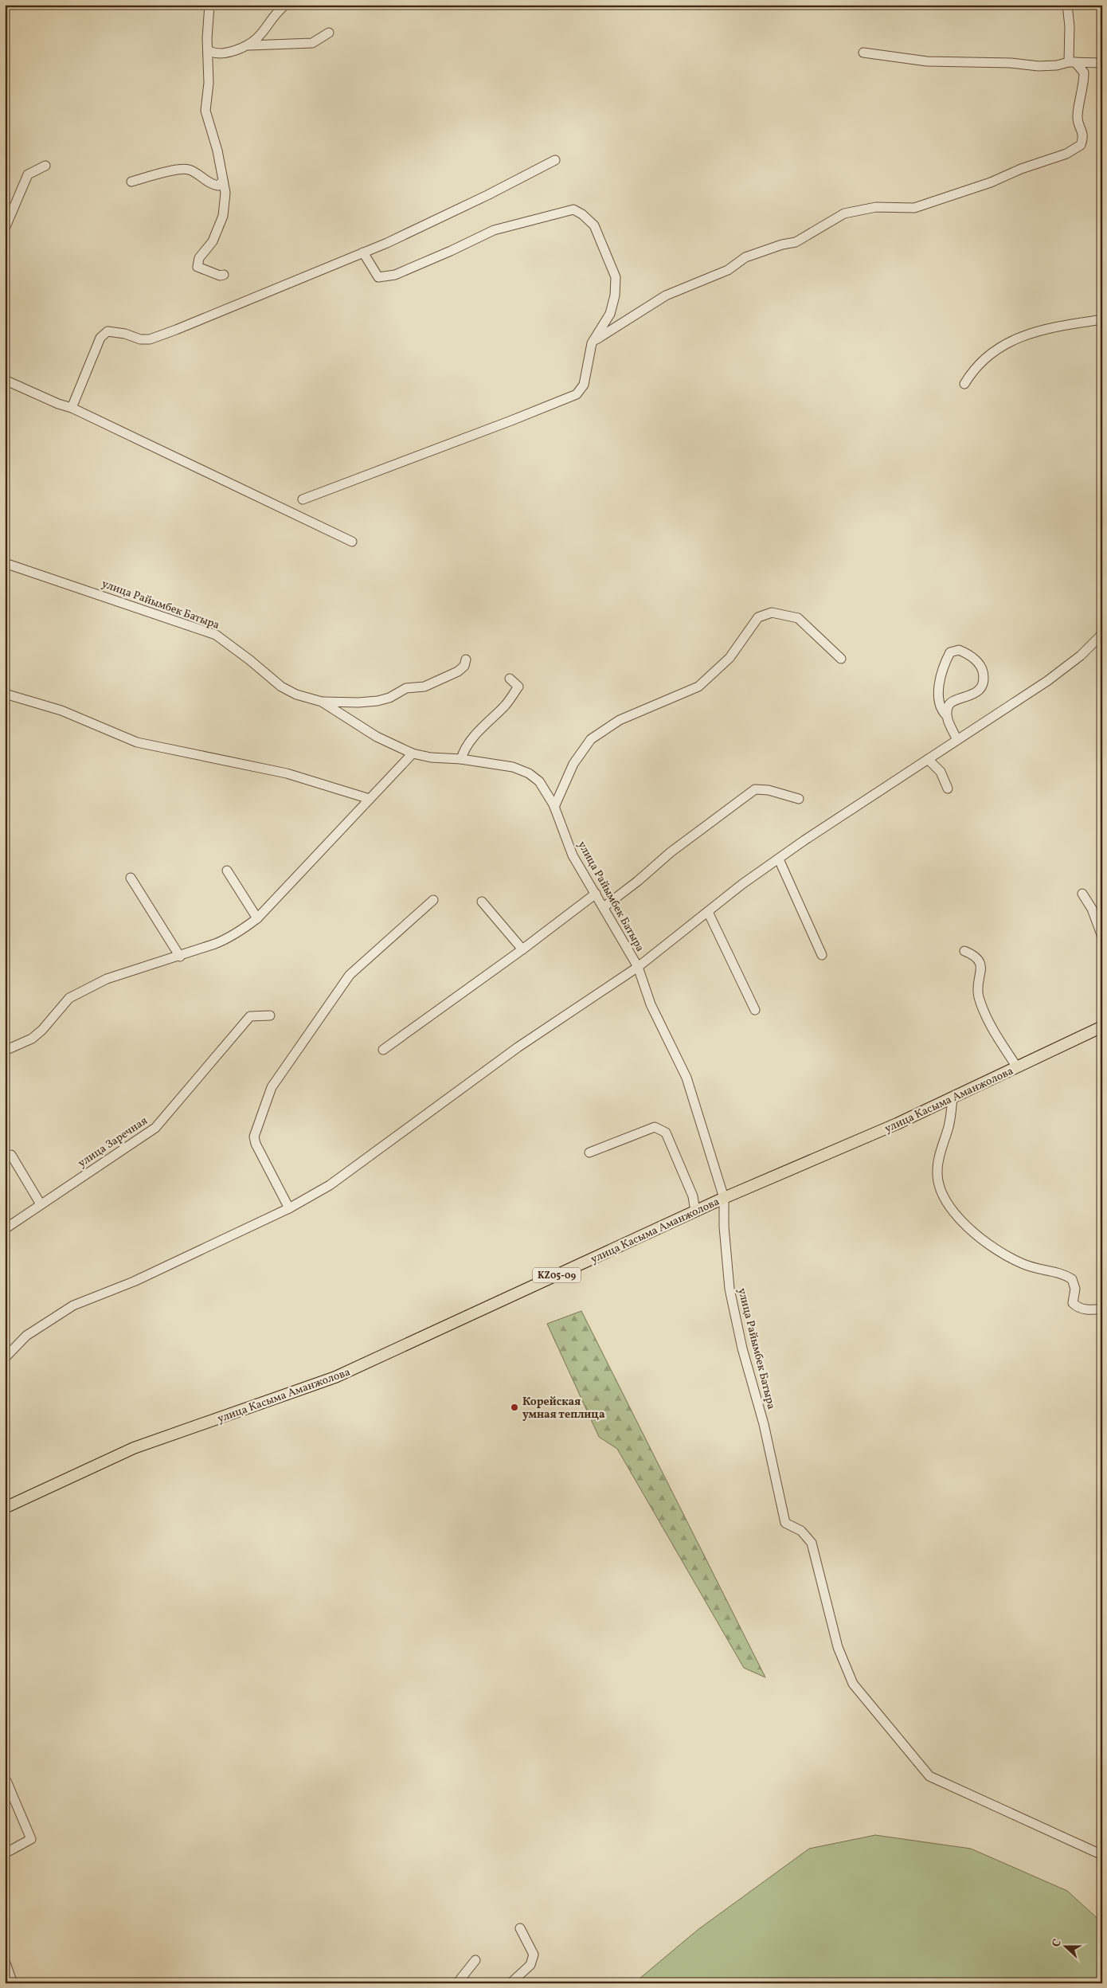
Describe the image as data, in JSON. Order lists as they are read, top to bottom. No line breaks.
{"streets":{"main road":["улица Касыма Аманжолова","KZ05-09"],"street":["улица Райымбек Батыра","улица Заречная"]},"crossings":[["улица Райымбек Батыра","улица Касыма Аманжолова"]],"places":["Корейская умная теплица"],"north":"left"}
